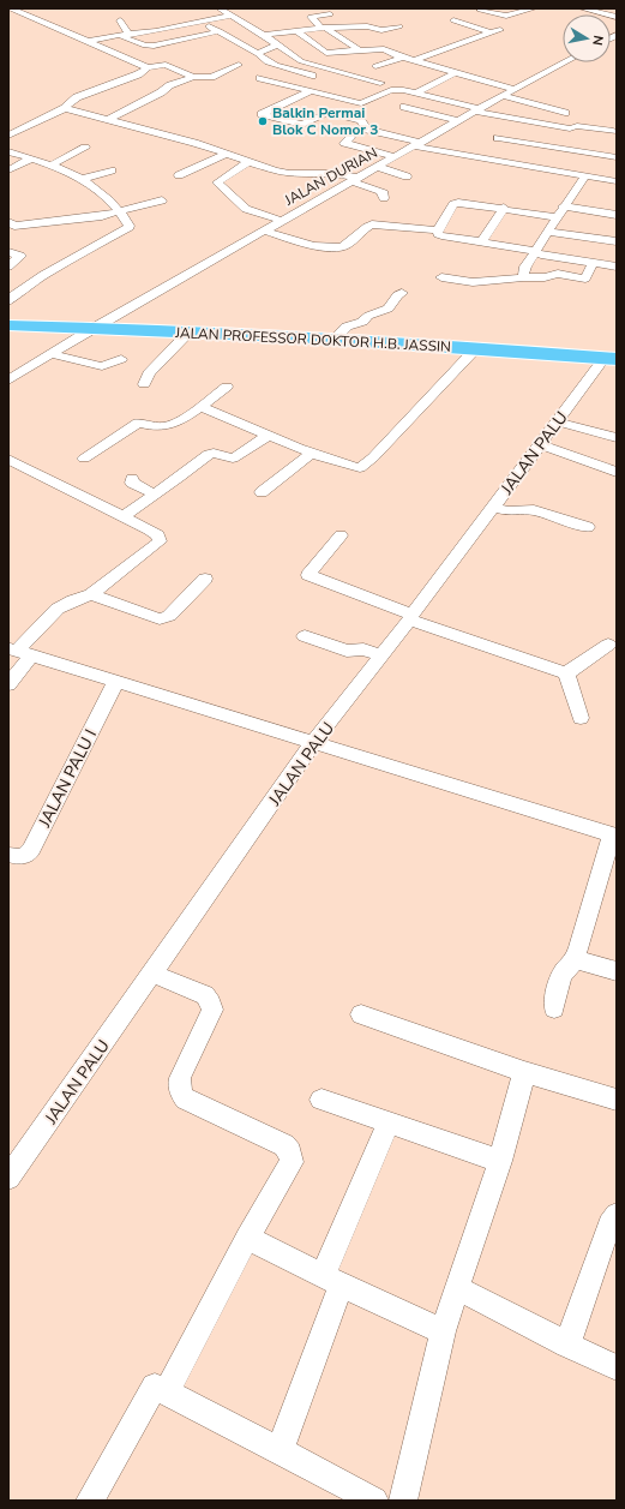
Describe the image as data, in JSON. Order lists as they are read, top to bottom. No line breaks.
{"streets":{"highway":["JALAN PROFESSOR DOKTOR H.B. JASSIN"],"street":["JALAN DURIAN","JALAN PALU","JALAN PALU I"]},"crossings":[["JALAN DURIAN","JALAN PROFESSOR DOKTOR H.B. JASSIN"],["JALAN PROFESSOR DOKTOR H.B. JASSIN","JALAN PALU"]],"places":["Balkin Permai Blok C Nomor 3"],"north":"right"}
